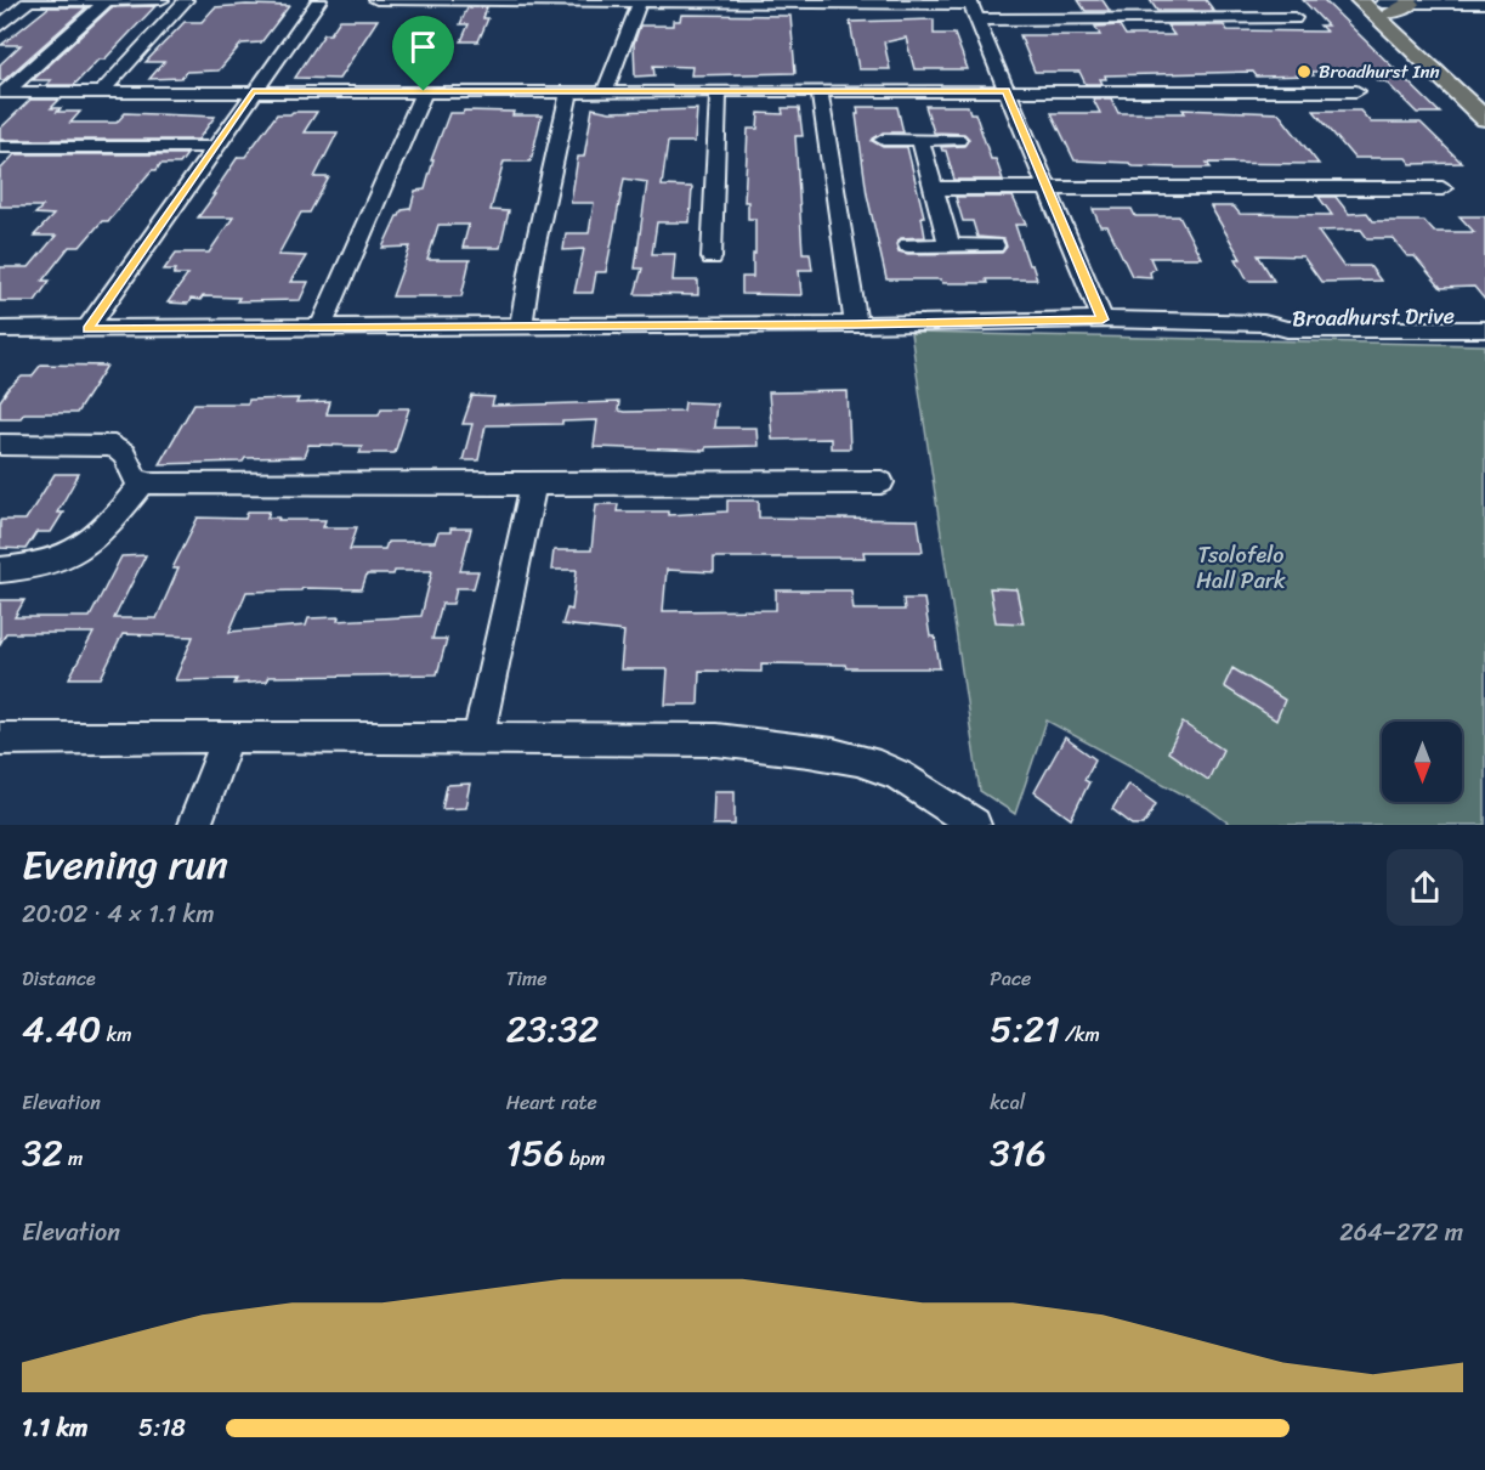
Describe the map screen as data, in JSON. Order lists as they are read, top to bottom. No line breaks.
{"streets":{"street":["Broadhurst Drive"]},"parks":["Tsolofelo Hall Park"],"places":["Broadhurst Inn"],"north":"bottom","page":{"heading":["Evening run","20:02 · 4 × 1.1 km"],"stats":[["Distance","4.40 km"],["Time","23:32"],["Pace","5:21 /km"],["Elevation","32 m"],["Heart rate","156 bpm"],["kcal","316"]],"chart":["Elevation","264–272 m"],"list":[{"name":"1.1 km","note":"5:18"}]}}
